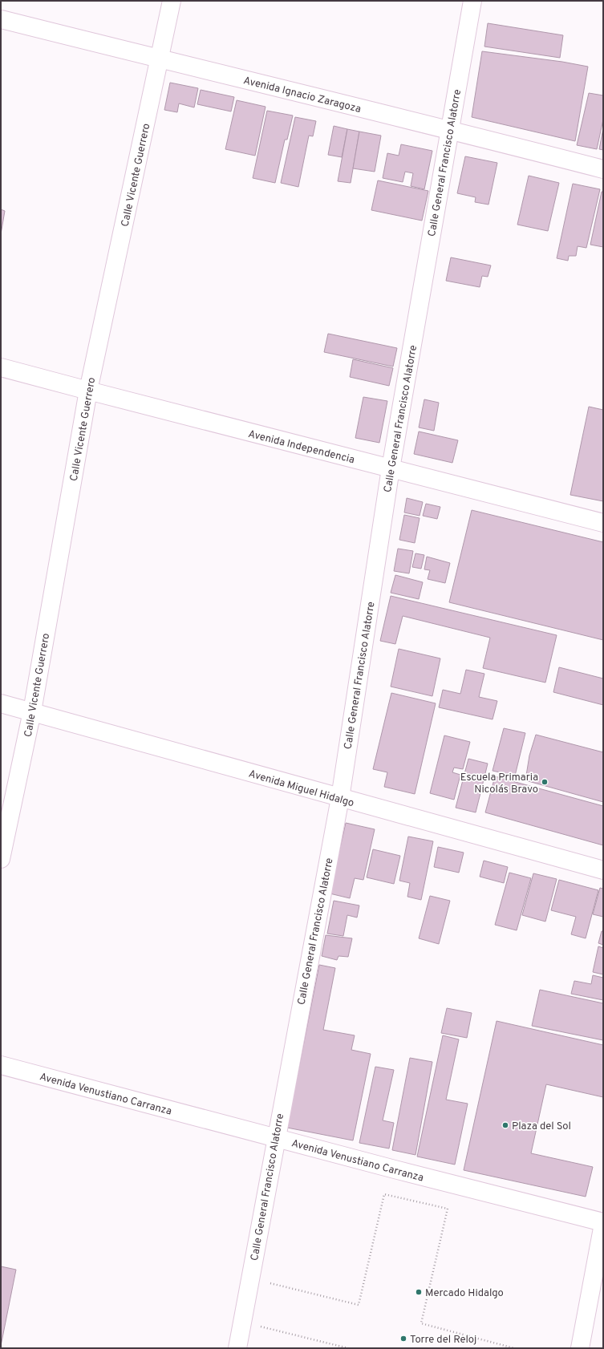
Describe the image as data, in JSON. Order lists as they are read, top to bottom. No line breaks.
{"streets":{"street":["Avenida Ignacio Zaragoza","Calle General Francisco Alatorre","Calle Vicente Guerrero","Avenida Independencia","Avenida Miguel Hidalgo","Avenida Venustiano Carranza"]},"crossings":[["Avenida Ignacio Zaragoza","Calle General Francisco Alatorre"],["Avenida Ignacio Zaragoza","Calle Vicente Guerrero"],["Calle General Francisco Alatorre","Avenida Independencia"],["Calle General Francisco Alatorre","Avenida Miguel Hidalgo"],["Calle General Francisco Alatorre","Avenida Venustiano Carranza"],["Calle Vicente Guerrero","Avenida Independencia"],["Calle Vicente Guerrero","Avenida Miguel Hidalgo"]],"places":["Escuela Primaria Nicolás Bravo","Plaza del Sol","Mercado Hidalgo","Torre del Reloj"]}
